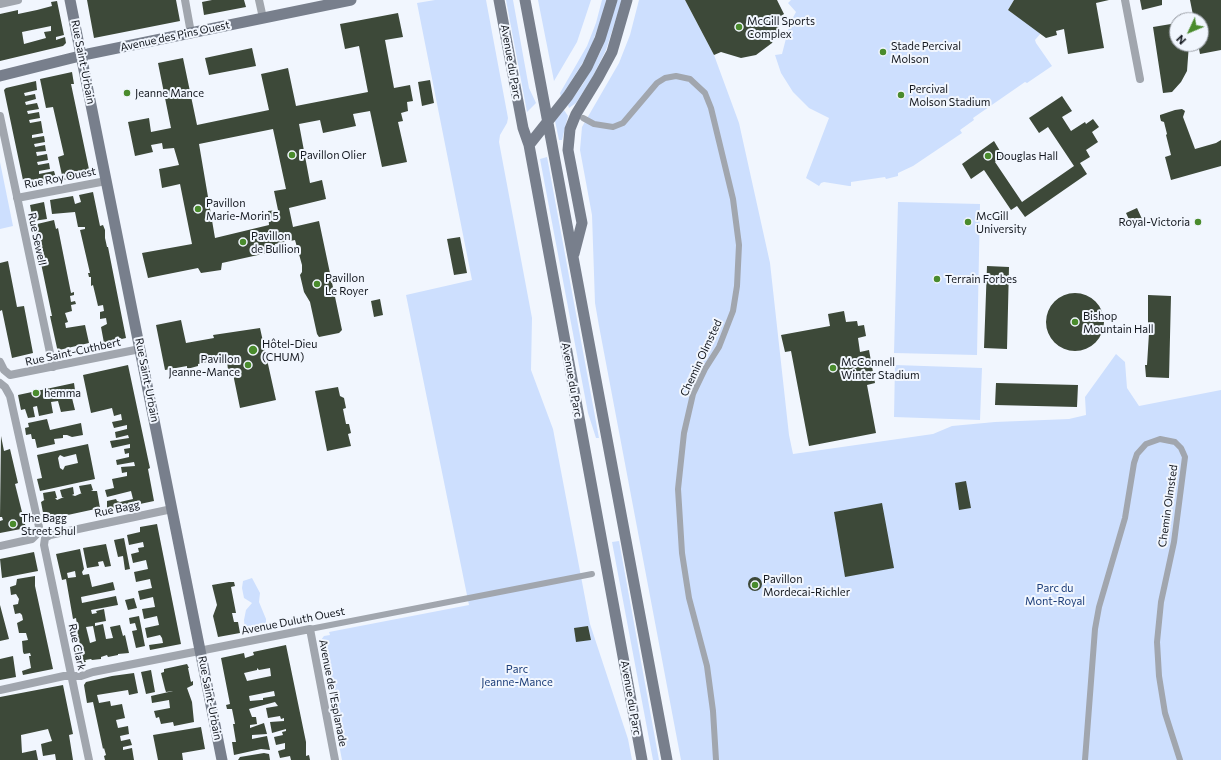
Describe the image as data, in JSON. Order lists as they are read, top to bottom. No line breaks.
{"streets":{"main road":["Avenue des Pins Ouest","Rue Saint-Urbain","Avenue du Parc"],"street":["Rue Roy Ouest","Rue Sewell","Rue Saint-Cuthbert","Chemin Olmsted","Rue Bagg","Avenue Duluth Ouest","Rue Clark","Avenue de l'Esplanade"]},"crossings":[["Avenue des Pins Ouest","Rue Saint-Urbain"],["Rue Saint-Urbain","Rue Roy Ouest"],["Rue Saint-Urbain","Rue Saint-Cuthbert"],["Rue Saint-Urbain","Rue Bagg"],["Rue Saint-Urbain","Avenue Duluth Ouest"],["Rue Roy Ouest","Rue Sewell"],["Rue Sewell","Rue Saint-Cuthbert"],["Rue Bagg","Rue Clark"],["Avenue Duluth Ouest","Rue Clark"],["Avenue Duluth Ouest","Avenue de l'Esplanade"]],"parks":["Parc du Mont-Royal","Parc Jeanne-Mance"],"places":["McGill Sports Complex","Stade Percival Molson","Jeanne Mance","Percival Molson Stadium","Pavillon Olier","Douglas Hall","Pavillon Marie-Morin 5","McGill University","Royal-Victoria","Pavillon de Bullion","Terrain Forbes","Pavillon Le Royer","Bishop Mountain Hall","Hôtel-Dieu (CHUM)","Pavillon Jeanne-Mance","McConnell Winter Stadium","hemma","The Bagg Street Shul","Pavillon Mordecai-Richler"],"north":"bottom left"}
